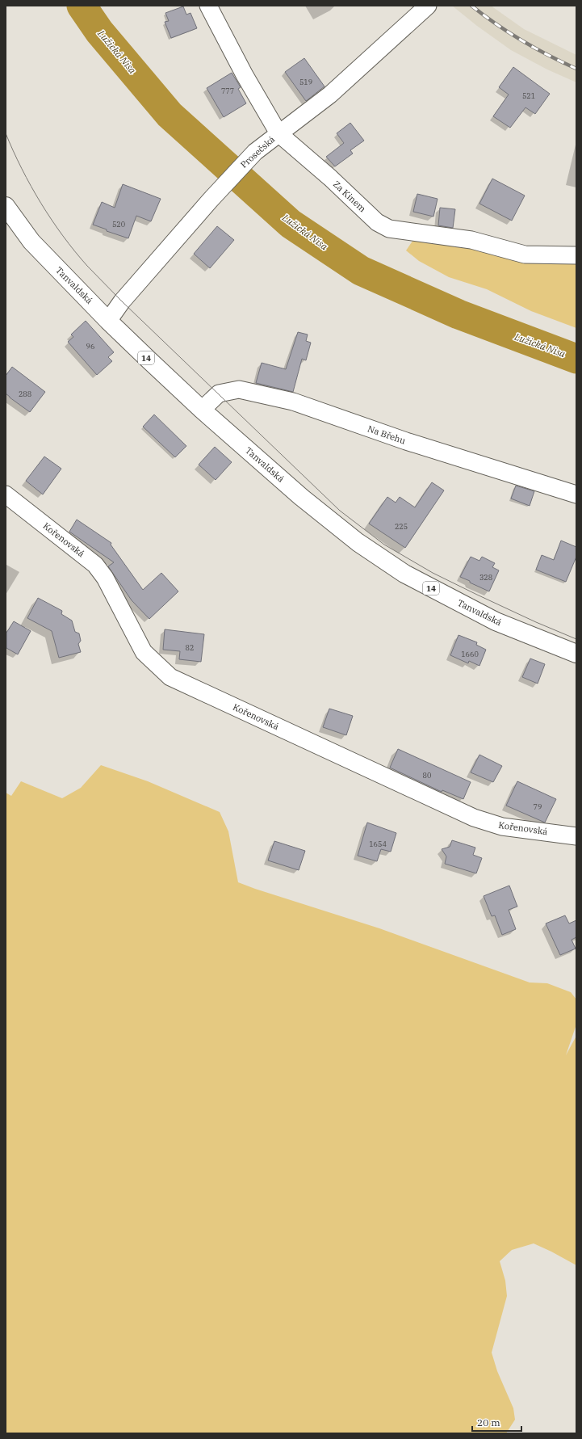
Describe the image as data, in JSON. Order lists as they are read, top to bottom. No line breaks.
{"streets":{"main road":["Tanvaldská","14"],"street":["Prosečská","Za Kinem","Na Břehu","Kořenovská"]},"crossings":[["Prosečská","Za Kinem"],["Prosečská","Tanvaldská"],["Tanvaldská","Na Břehu"]],"water":["Lužická Nisa"],"house_numbers":["519","777","521","520","96","288","225","328","82","1660","80","79","1654"],"scale_bar":"20 m"}
